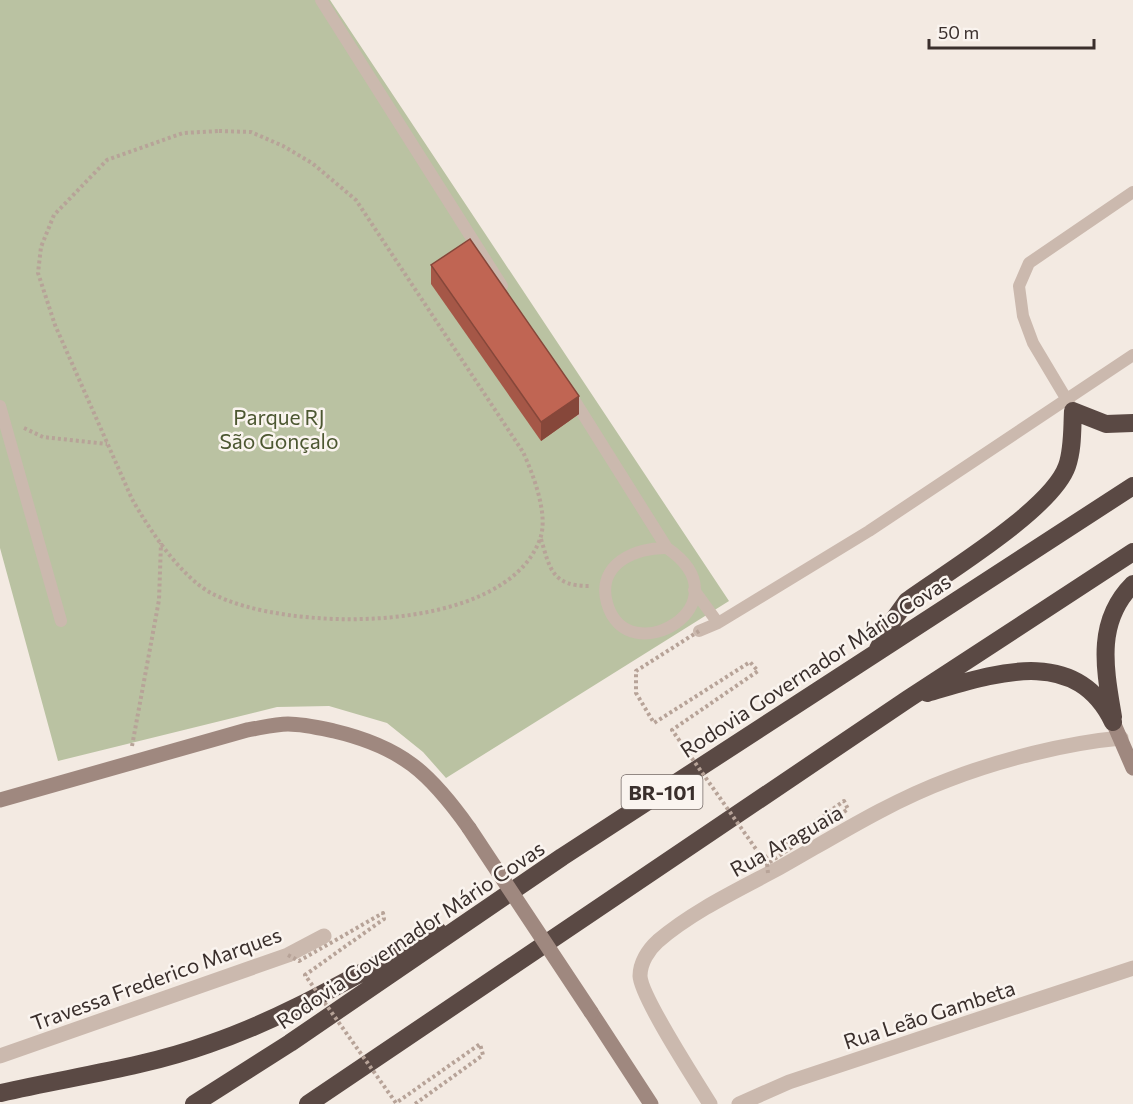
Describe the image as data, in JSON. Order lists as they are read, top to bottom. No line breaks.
{"streets":{"highway":["Rodovia Governador Mário Covas","BR-101"],"street":["Rua Araguaia","Travessa Frederico Marques","Rua Leão Gambeta"]},"parks":["Parque RJ São Gonçalo"],"scale_bar":"50 m"}
